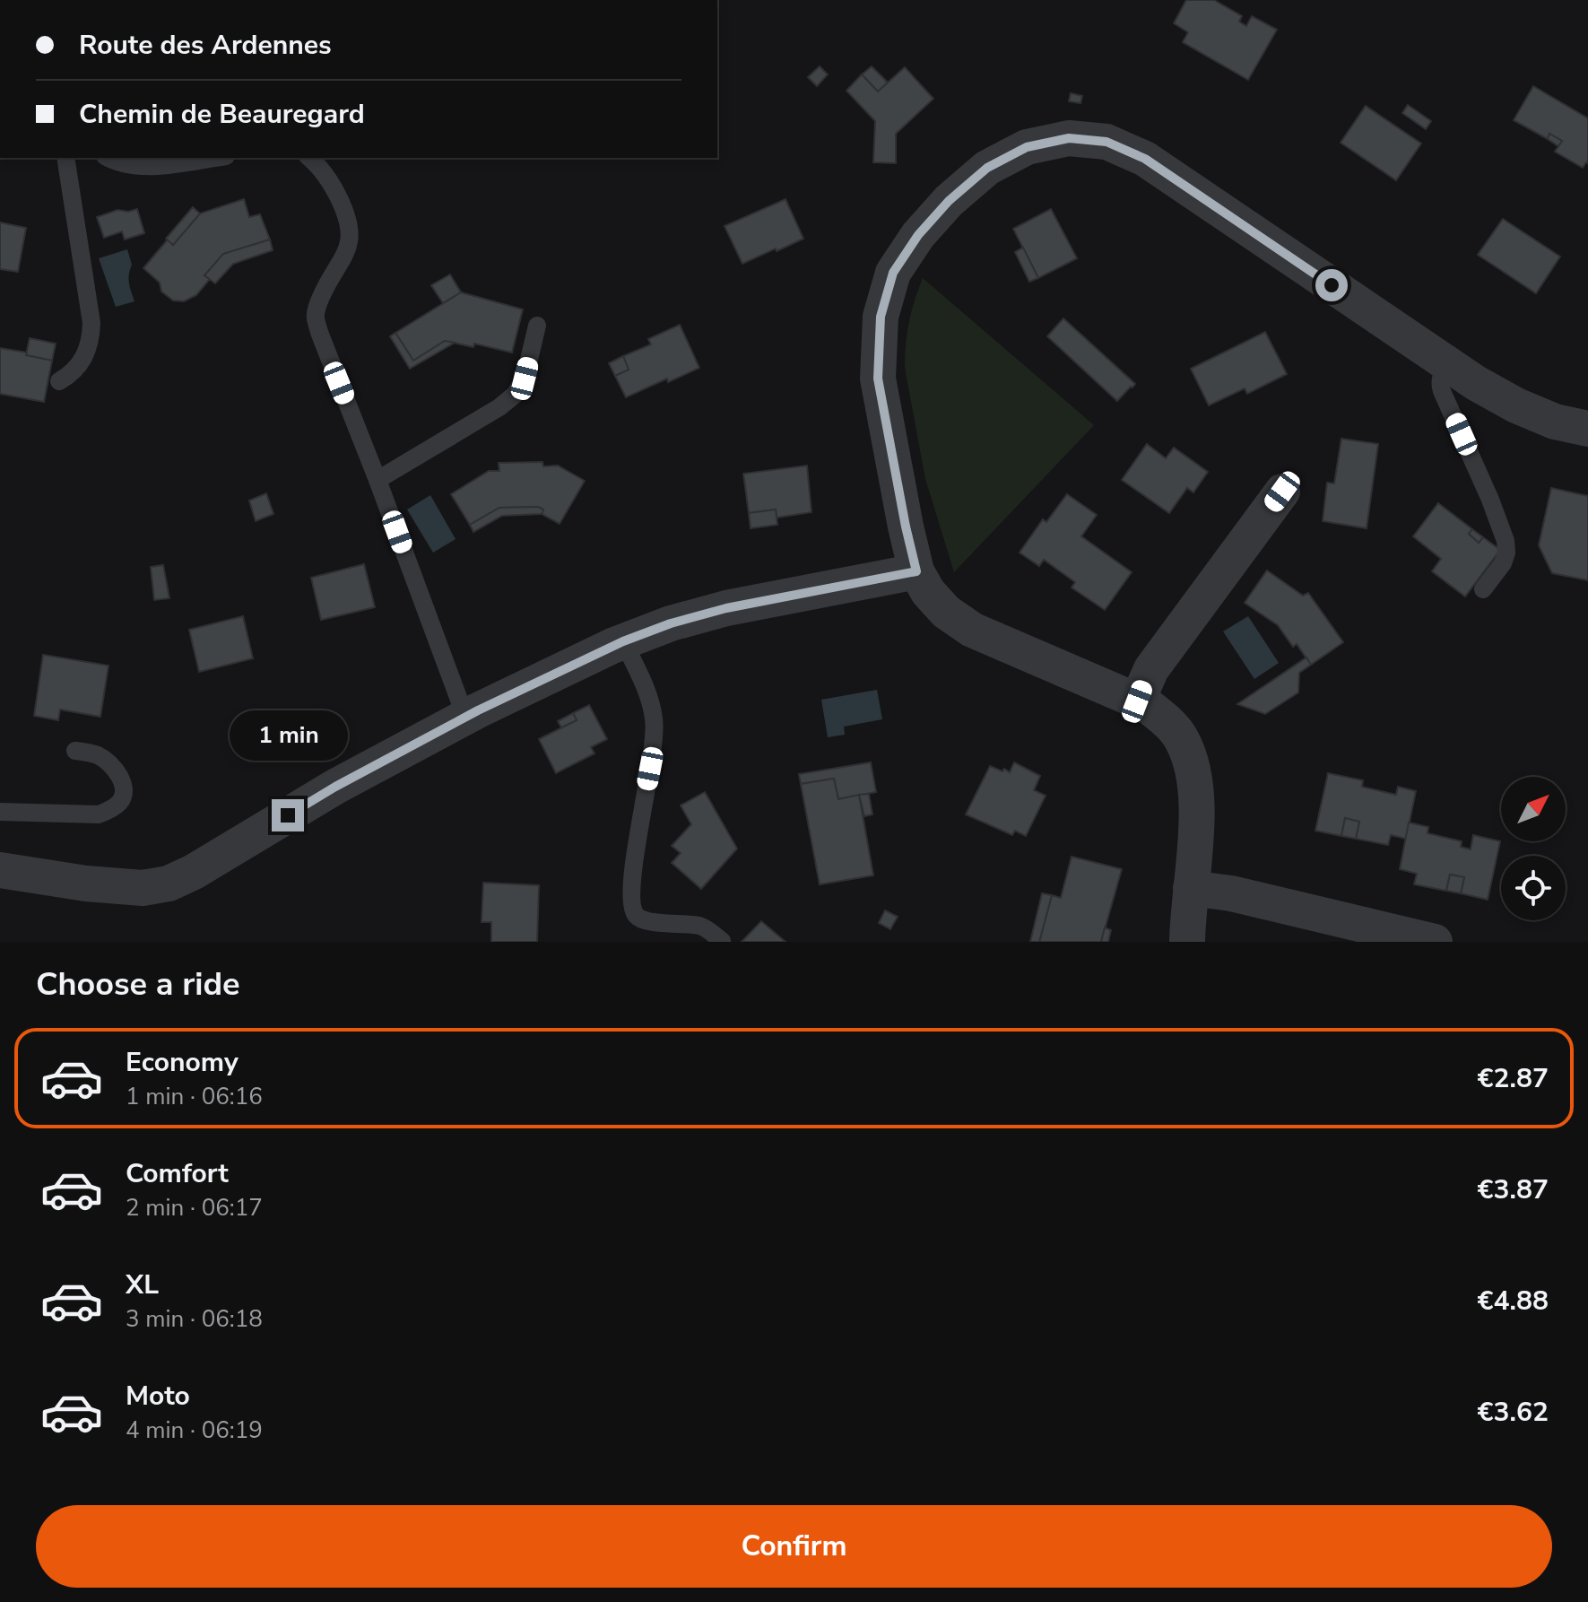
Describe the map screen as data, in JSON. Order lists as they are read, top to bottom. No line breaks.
{"north":"top right","page":{"banner":["Route des Ardennes","Chemin de Beauregard"],"bubble":"1 min","heading":"Choose a ride","list":[{"name":"Economy","note":"1 min · 06:16","value":"€2.87"},{"name":"Comfort","note":"2 min · 06:17","value":"€3.87"},{"name":"XL","note":"3 min · 06:18","value":"€4.88"},{"name":"Moto","note":"4 min · 06:19","value":"€3.62"}],"buttons":"Confirm"}}
